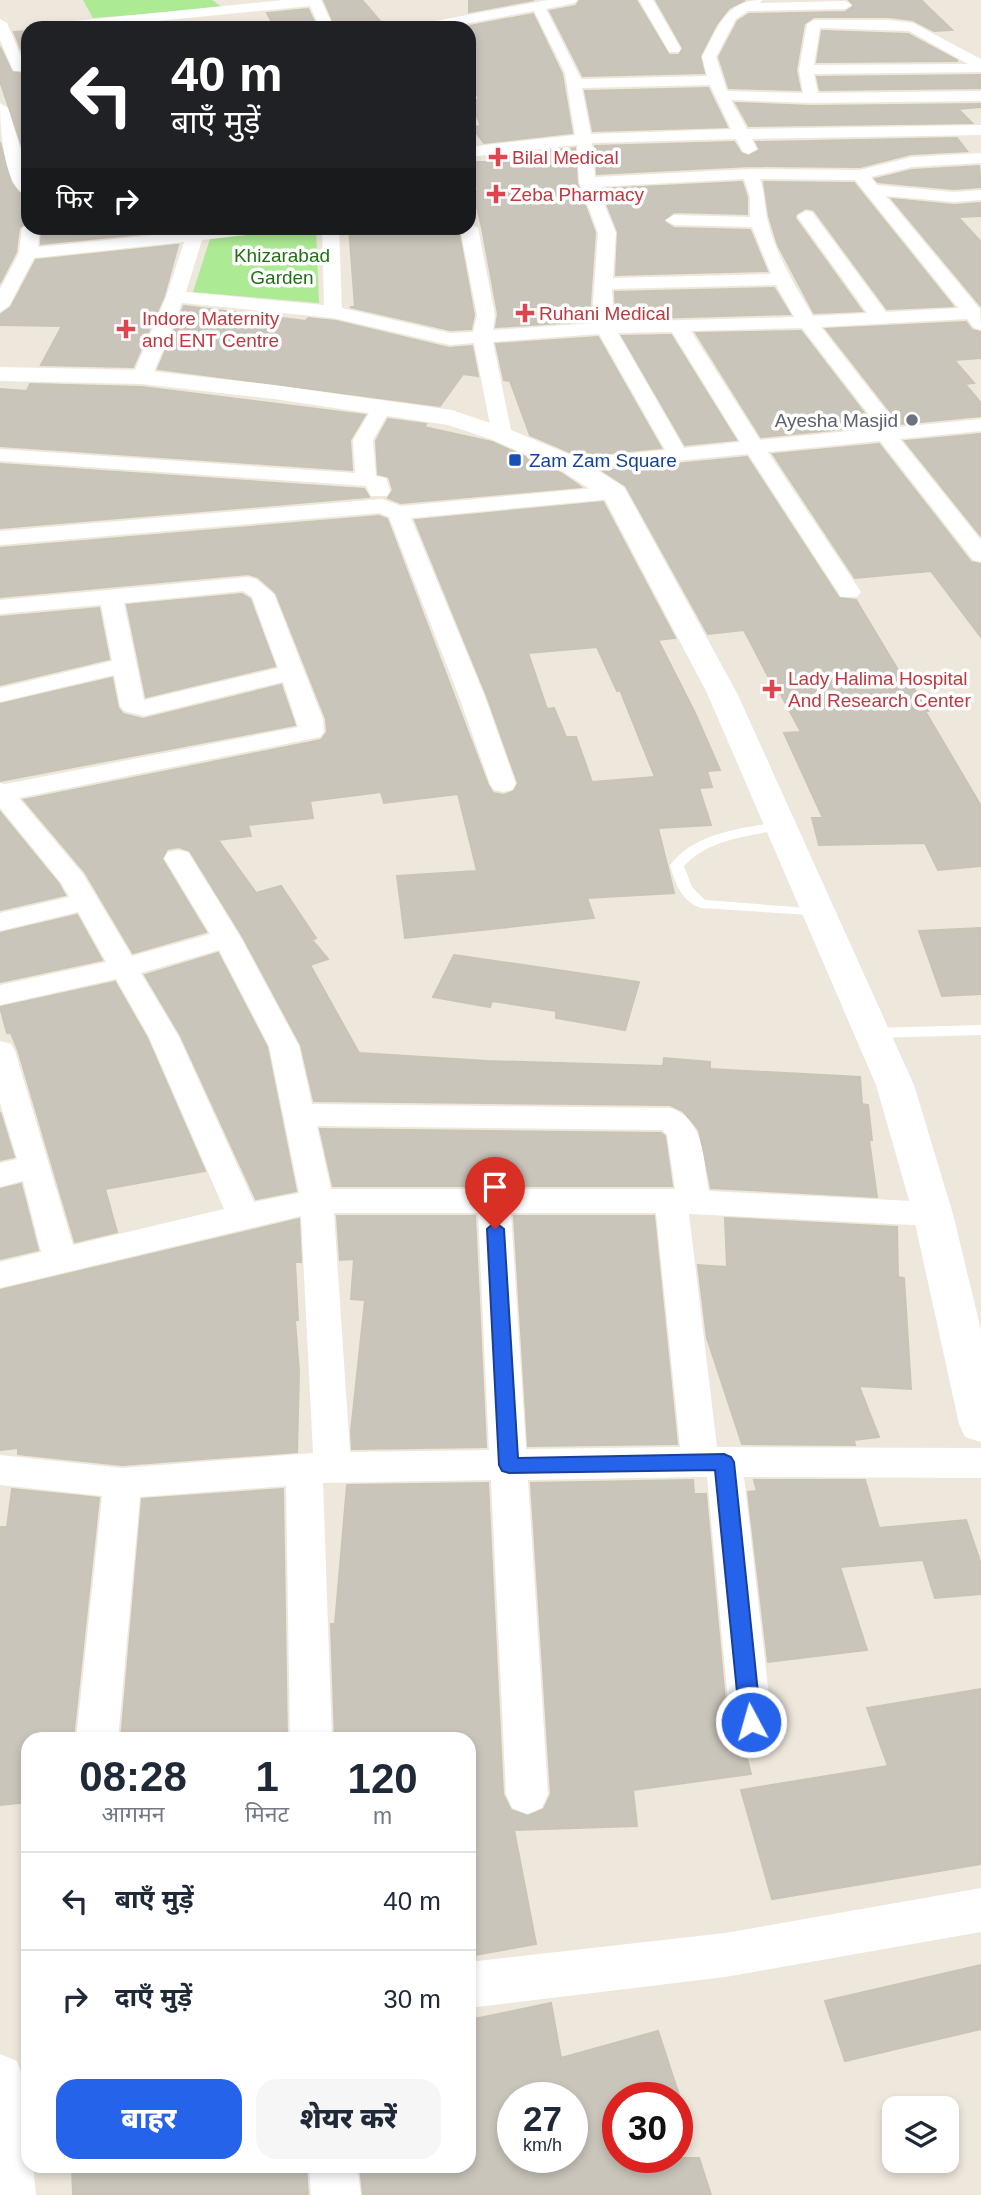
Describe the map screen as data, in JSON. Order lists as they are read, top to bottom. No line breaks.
{"parks":["Khizarabad Garden"],"places":{"health":["Bilal Medical","Zeba Pharmacy","Ruhani Medical","Indore Maternity and ENT Centre","Lady Halima Hospital And Research Center"],"other":["Ayesha Masjid"],"transit":["Zam Zam Square"]},"page":{"turn":["40 m","बाएँ मुड़ें"],"then":"फिर","eta":["08:28","आगमन","1","मिनट","120","m"],"list":[{"name":"बाएँ मुड़ें","value":"40 m"},{"name":"दाएँ मुड़ें","value":"30 m"}],"buttons":["बाहर","शेयर करें"],"speed":"27 km/h","limit":"30"}}
